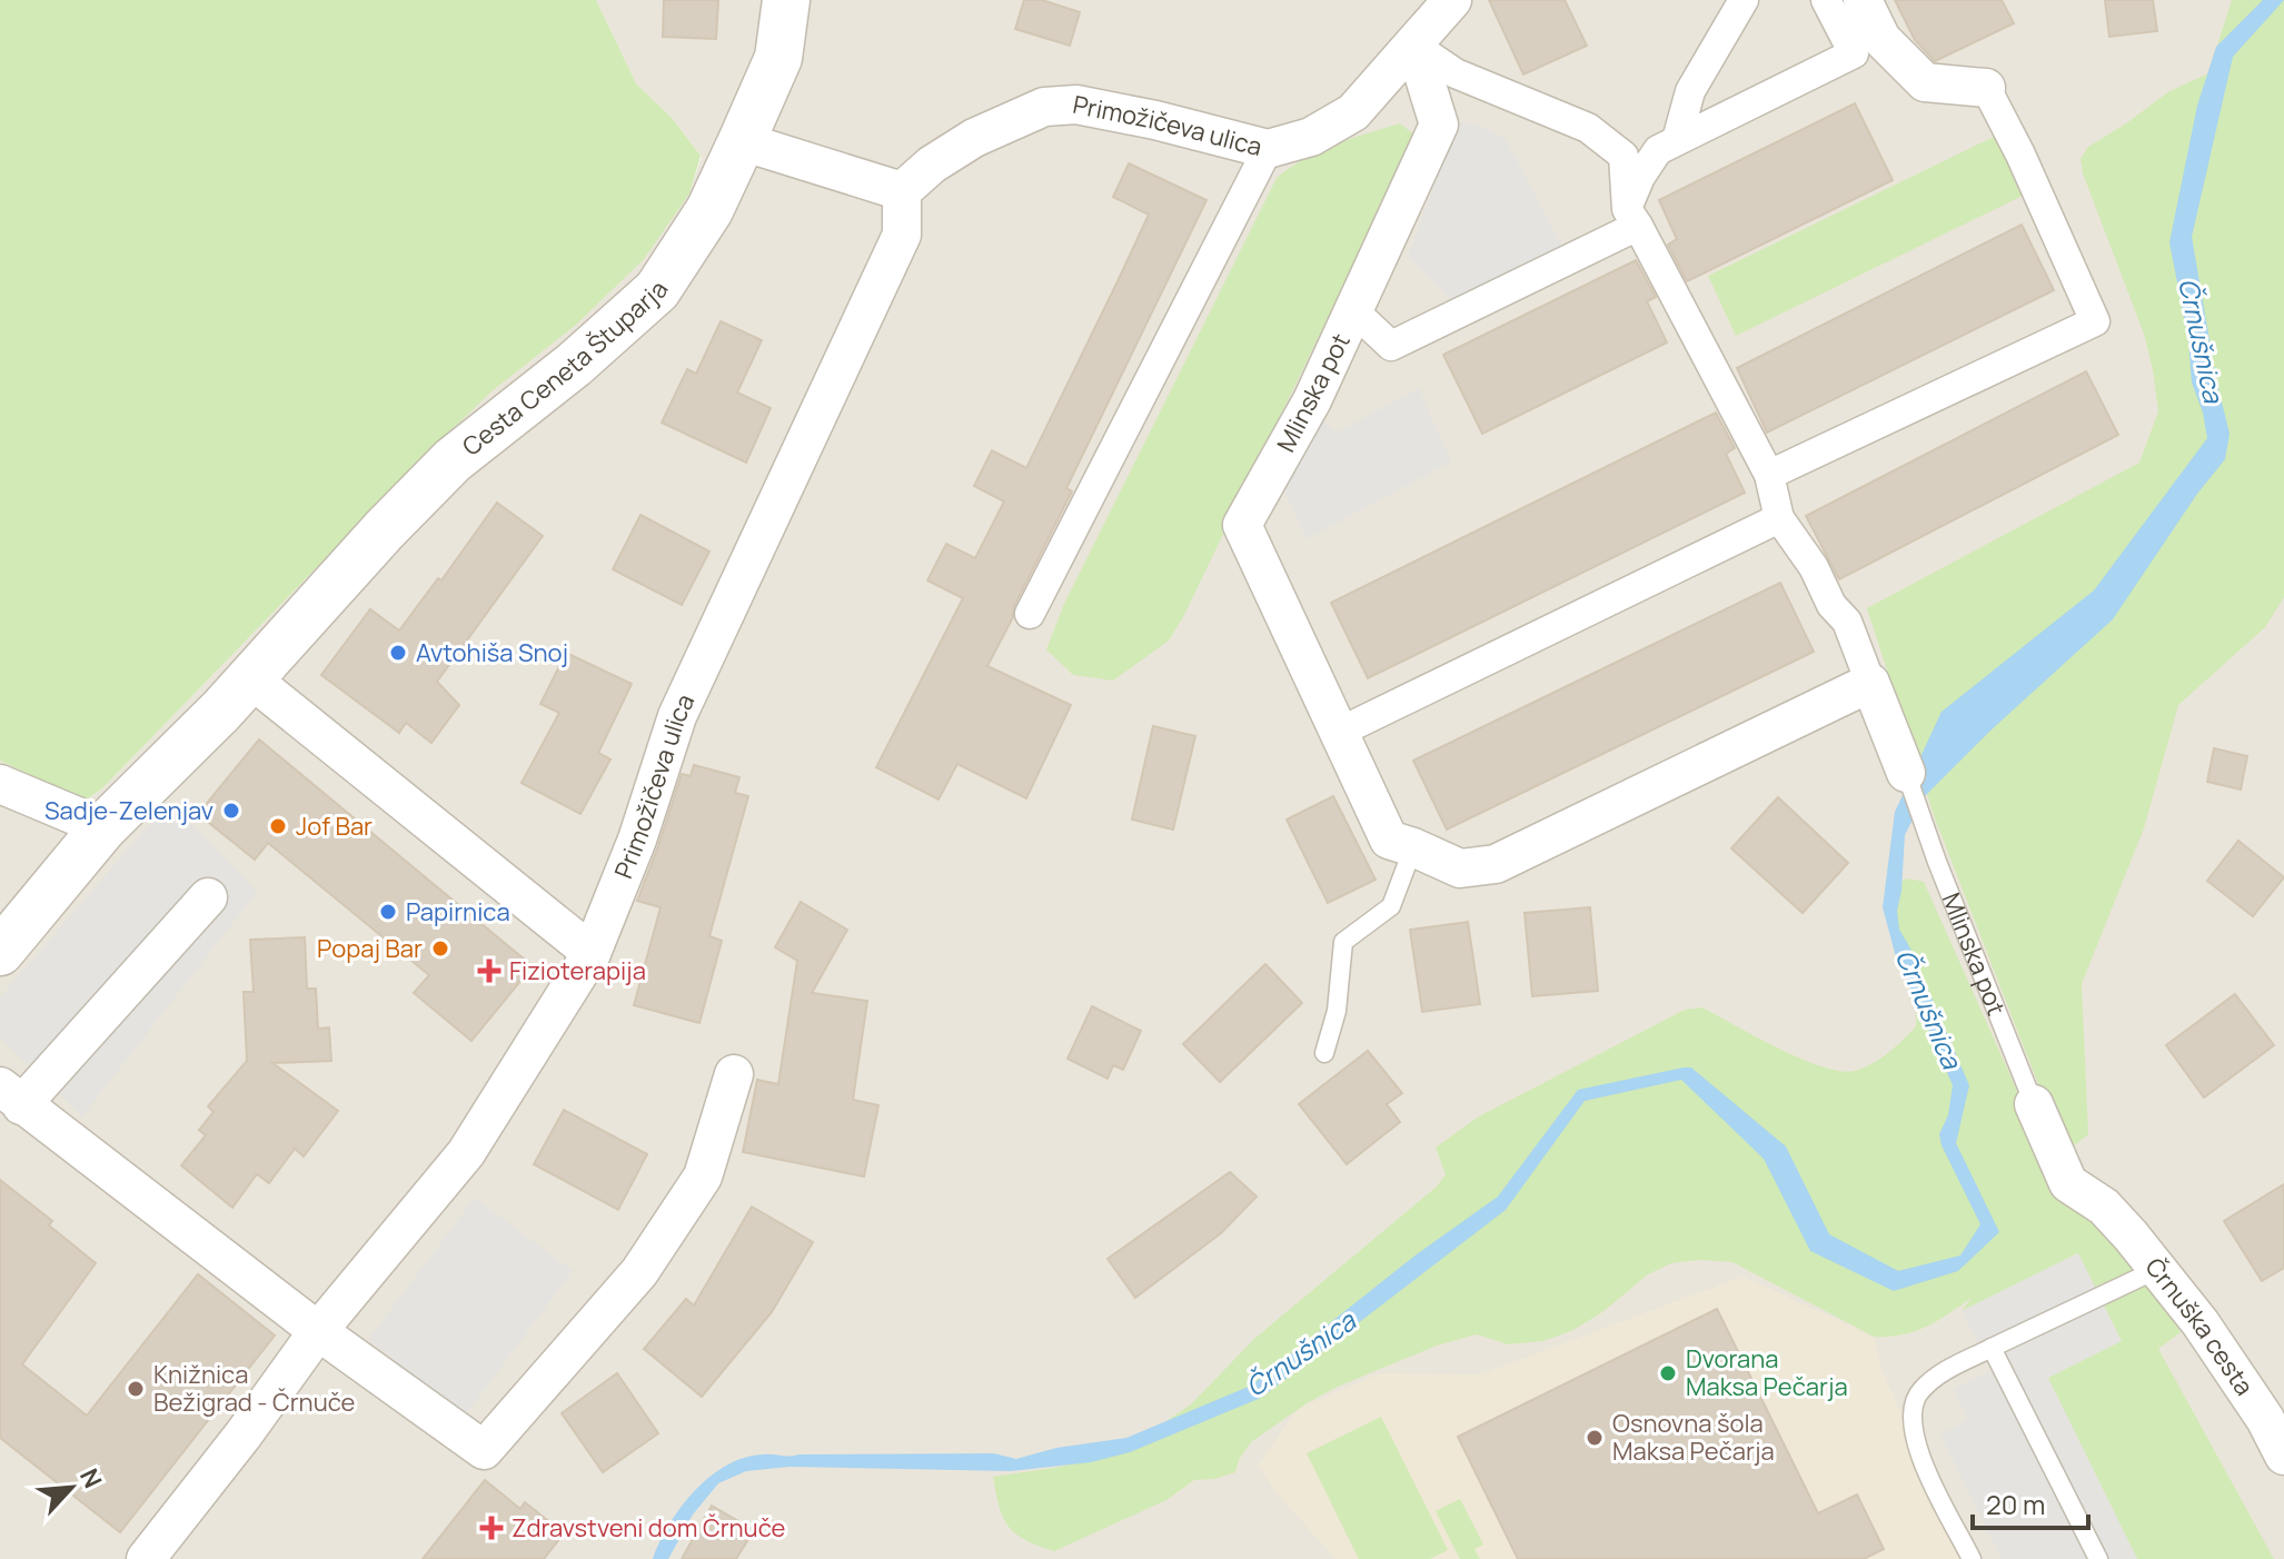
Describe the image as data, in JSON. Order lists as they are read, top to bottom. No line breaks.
{"streets":{"street":["Primožičeva ulica","Cesta Ceneta Štuparja","Mlinska pot","Črnuška cesta"]},"crossings":[["Primožičeva ulica","Mlinska pot"],["Mlinska pot","Črnuška cesta"]],"water":["Črnušnica"],"places":{"other":["Avtohiša Snoj","Sadje-Zelenjav","Jof Bar","Papirnica","Popaj Bar","Dvorana Maksa Pečarja","Knižnica Bežigrad - Črnuče","Osnovna šola Maksa Pečarja"],"health":["Fizioterapija","Zdravstveni dom Črnuče"]},"scale_bar":"20 m","north":"top right"}
